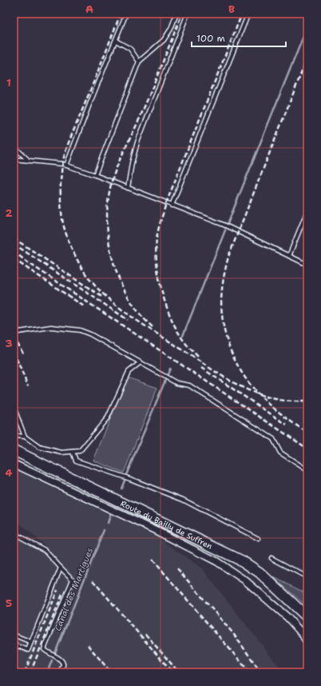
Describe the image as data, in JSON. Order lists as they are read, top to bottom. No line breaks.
{"streets":{"main road":["Route du Bailly de Suffren"]},"water":["Canal des Martigues"],"scale_bar":"100 m","grid":{"columns":["A","B"],"rows":["1","2","3","4","5"]}}
